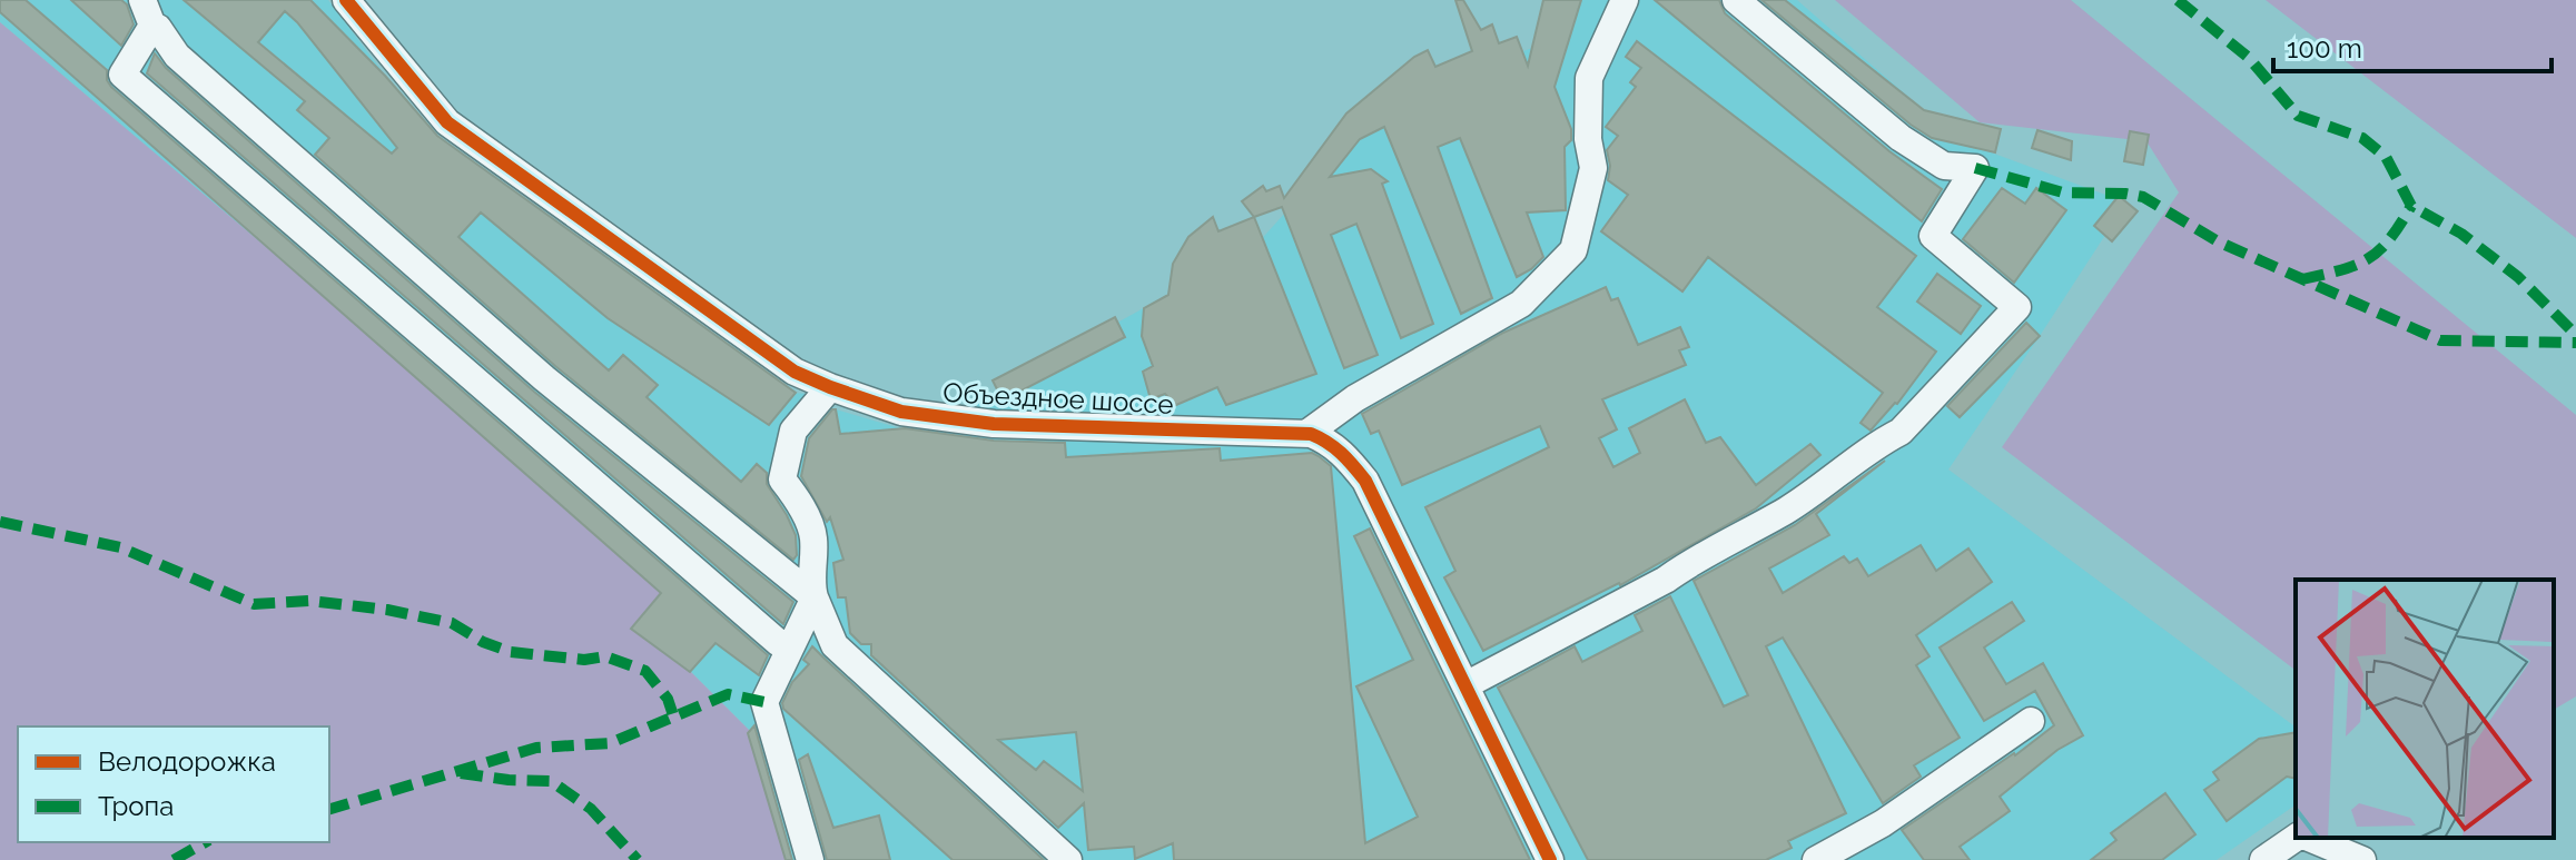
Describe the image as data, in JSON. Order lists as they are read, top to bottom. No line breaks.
{"streets":{"street":["Объездное шоссе"]},"legend":["Велодорожка","Тропа"],"scale_bar":"100 m"}
